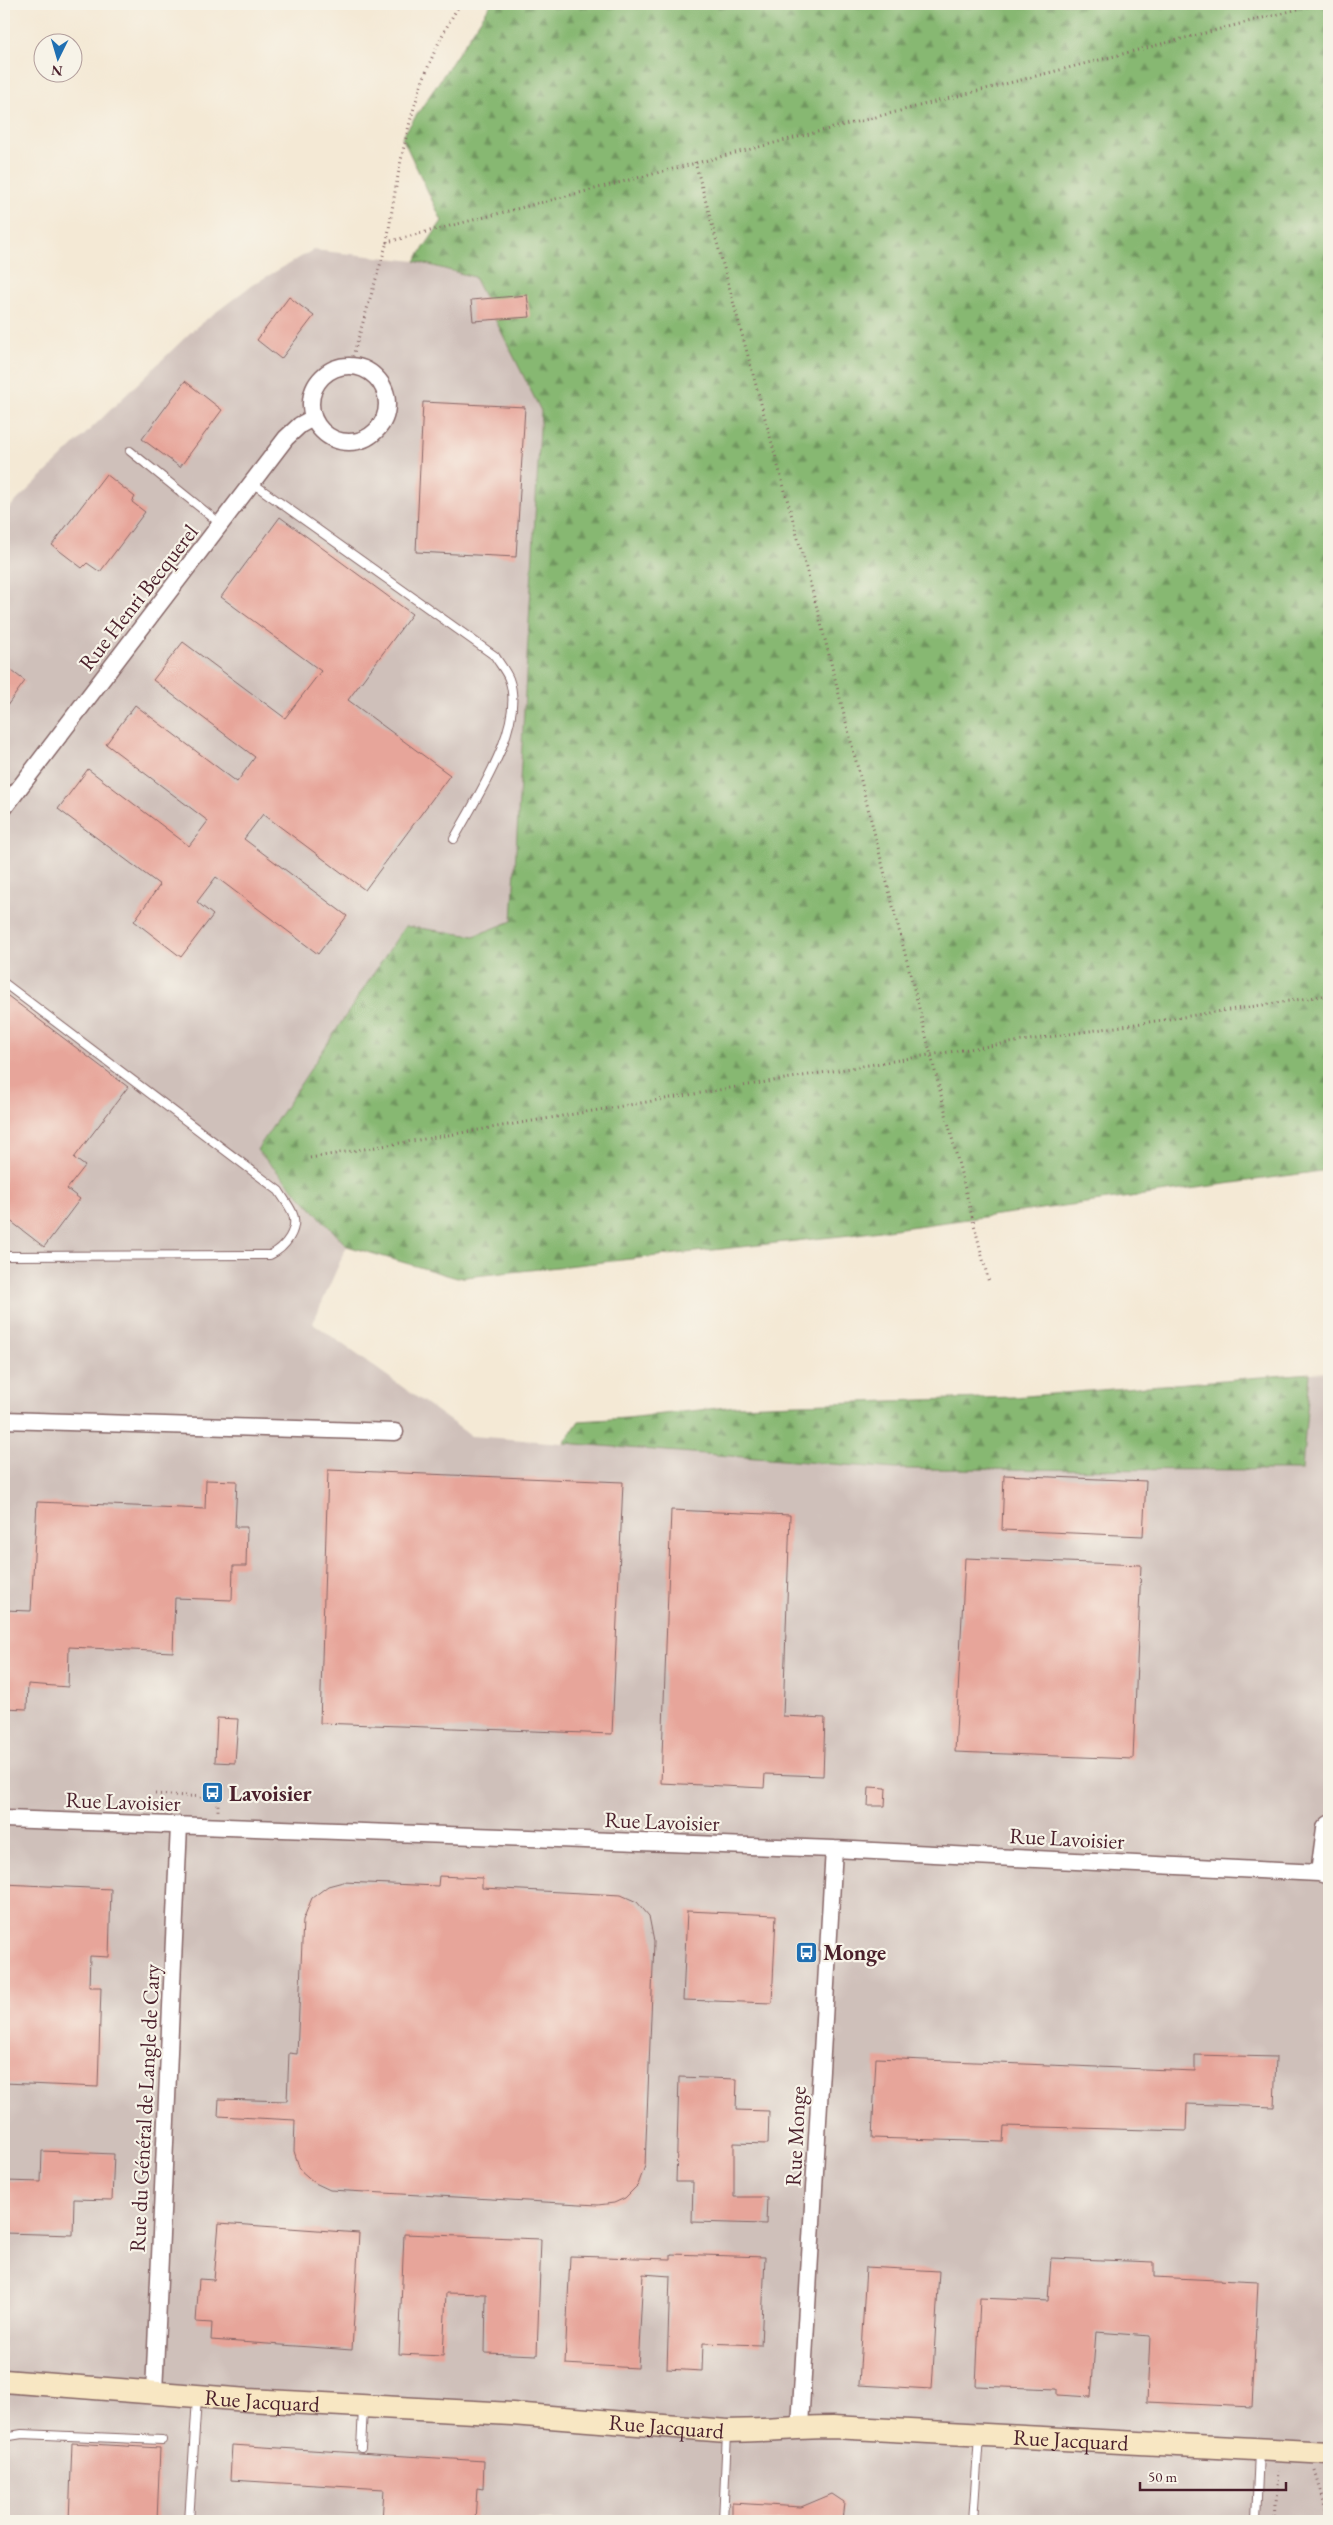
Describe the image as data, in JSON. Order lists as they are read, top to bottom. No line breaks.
{"streets":{"street":["Rue Henri Becquerel","Rue Lavoisier","Rue du Général de Langle de Cary","Rue Monge","Rue Jacquard"]},"crossings":[["Rue Lavoisier","Rue du Général de Langle de Cary"],["Rue Lavoisier","Rue Monge"],["Rue du Général de Langle de Cary","Rue Jacquard"],["Rue Monge","Rue Jacquard"]],"places":{"bus stop":["Lavoisier","Monge"]},"scale_bar":"50 m","north":"bottom"}
